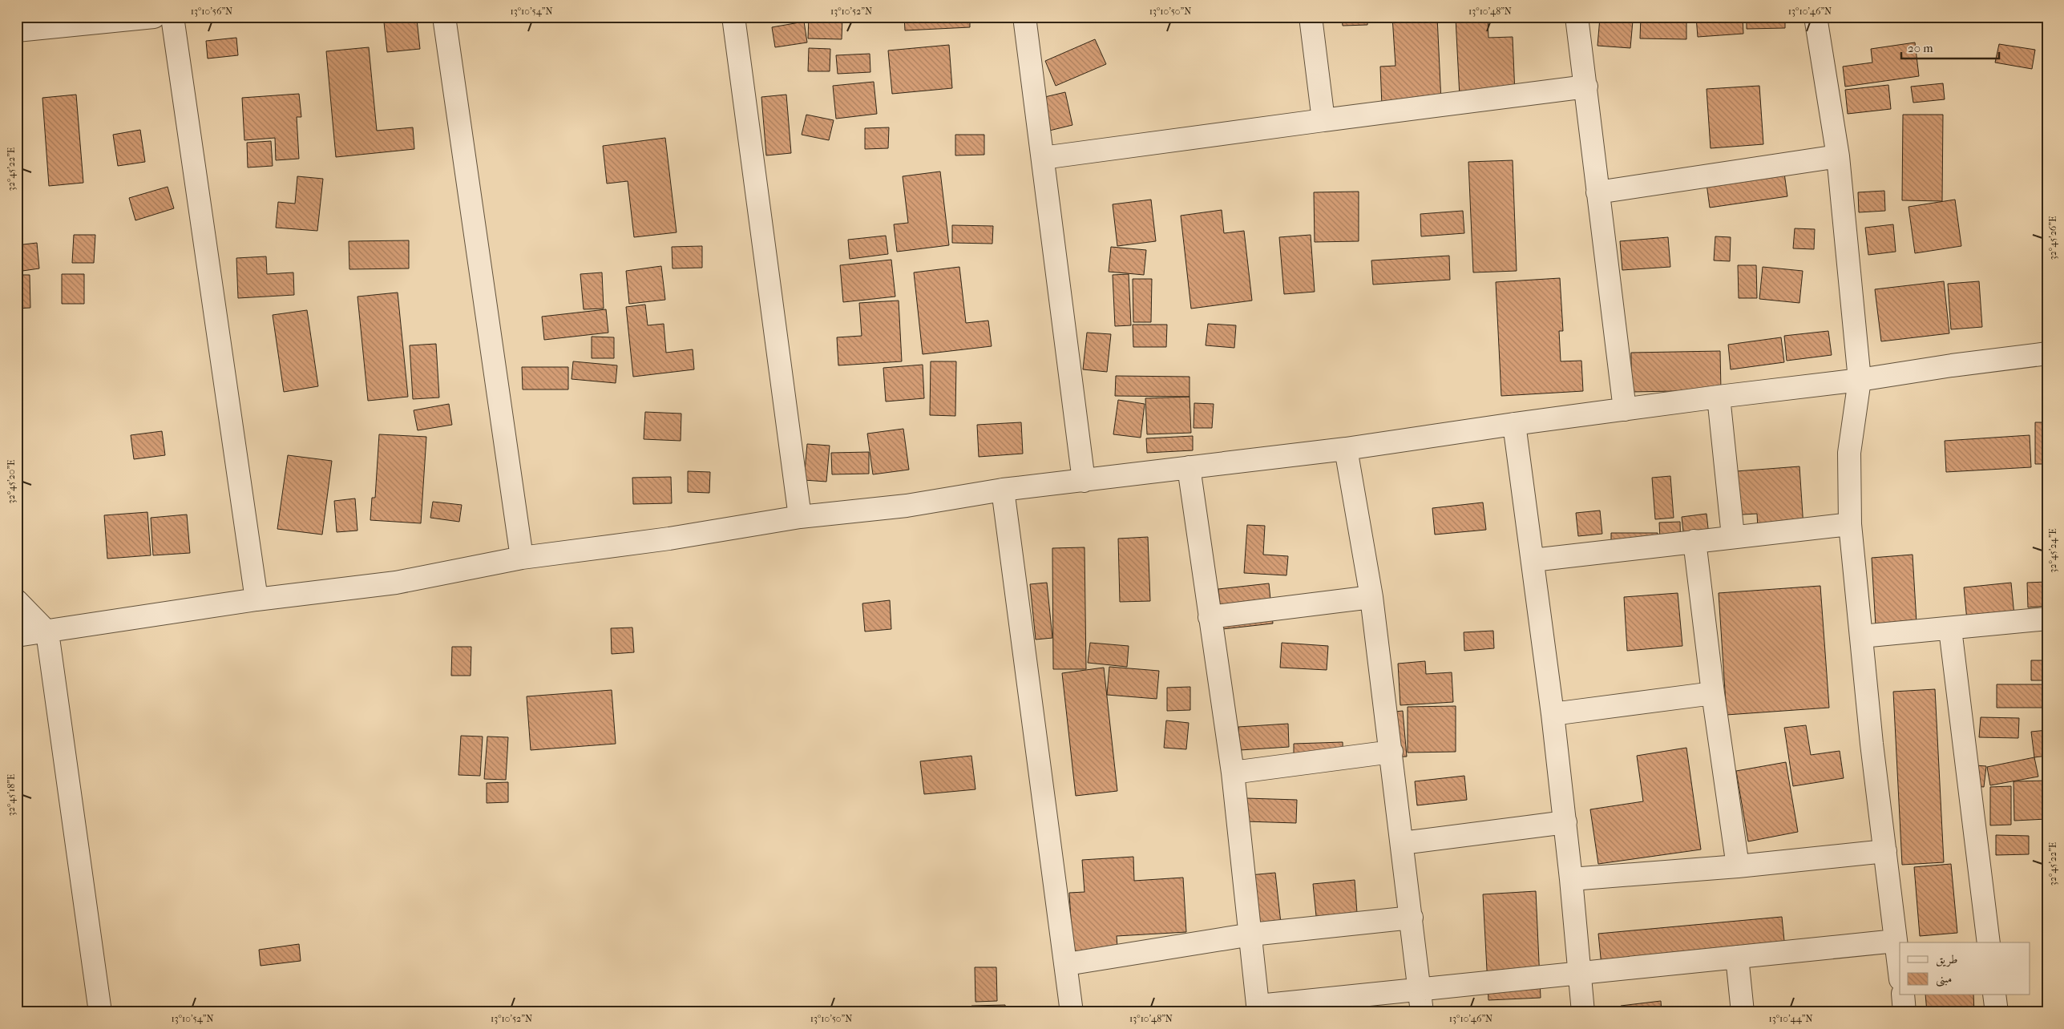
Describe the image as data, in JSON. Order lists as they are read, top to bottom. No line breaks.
{"legend":["طريق","مبنى"],"scale_bar":"20 m","coordinates":["13°10'56\"N","13°10'54\"N","13°10'52\"N","13°10'50\"N","13°10'48\"N","13°10'46\"N","32°45'22\"E","32°45'26\"E","32°45'20\"E","32°45'24\"E","32°45'18\"E","13°10'44\"N"]}
